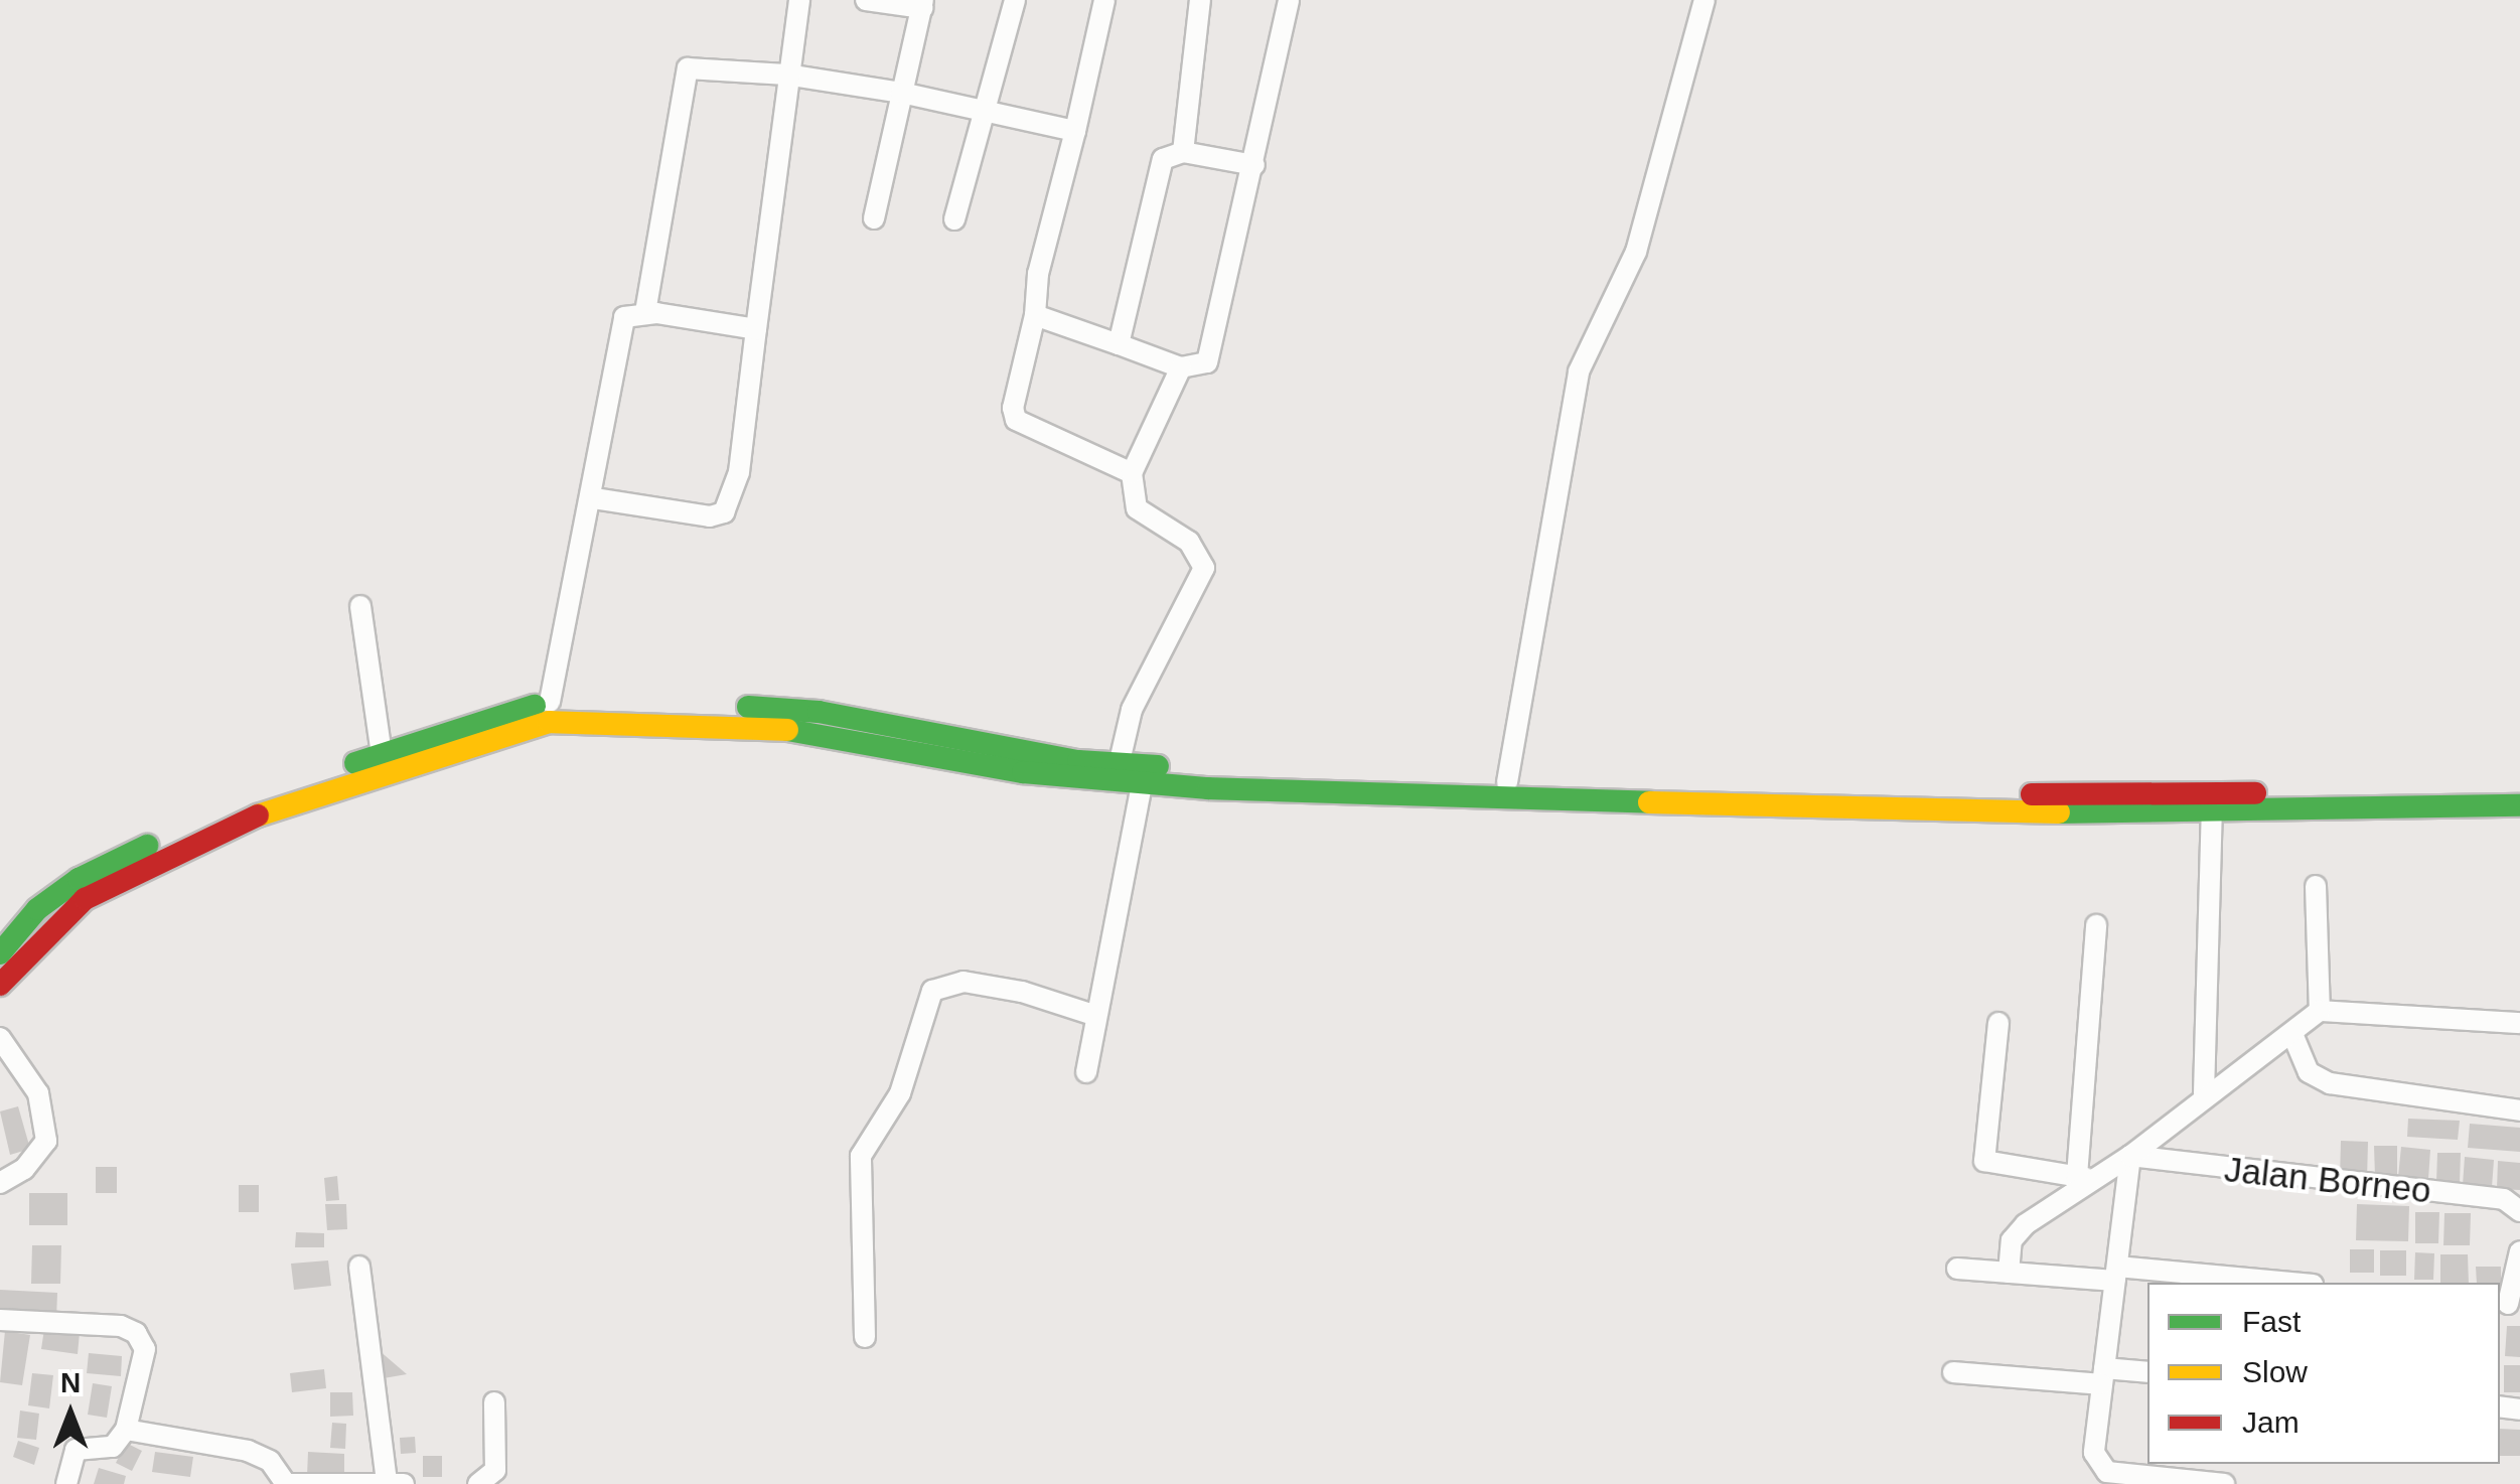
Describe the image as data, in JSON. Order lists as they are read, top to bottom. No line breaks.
{"streets":{"street":["Jalan Borneo"]},"legend":["Fast","Slow","Jam"],"north":"top"}
